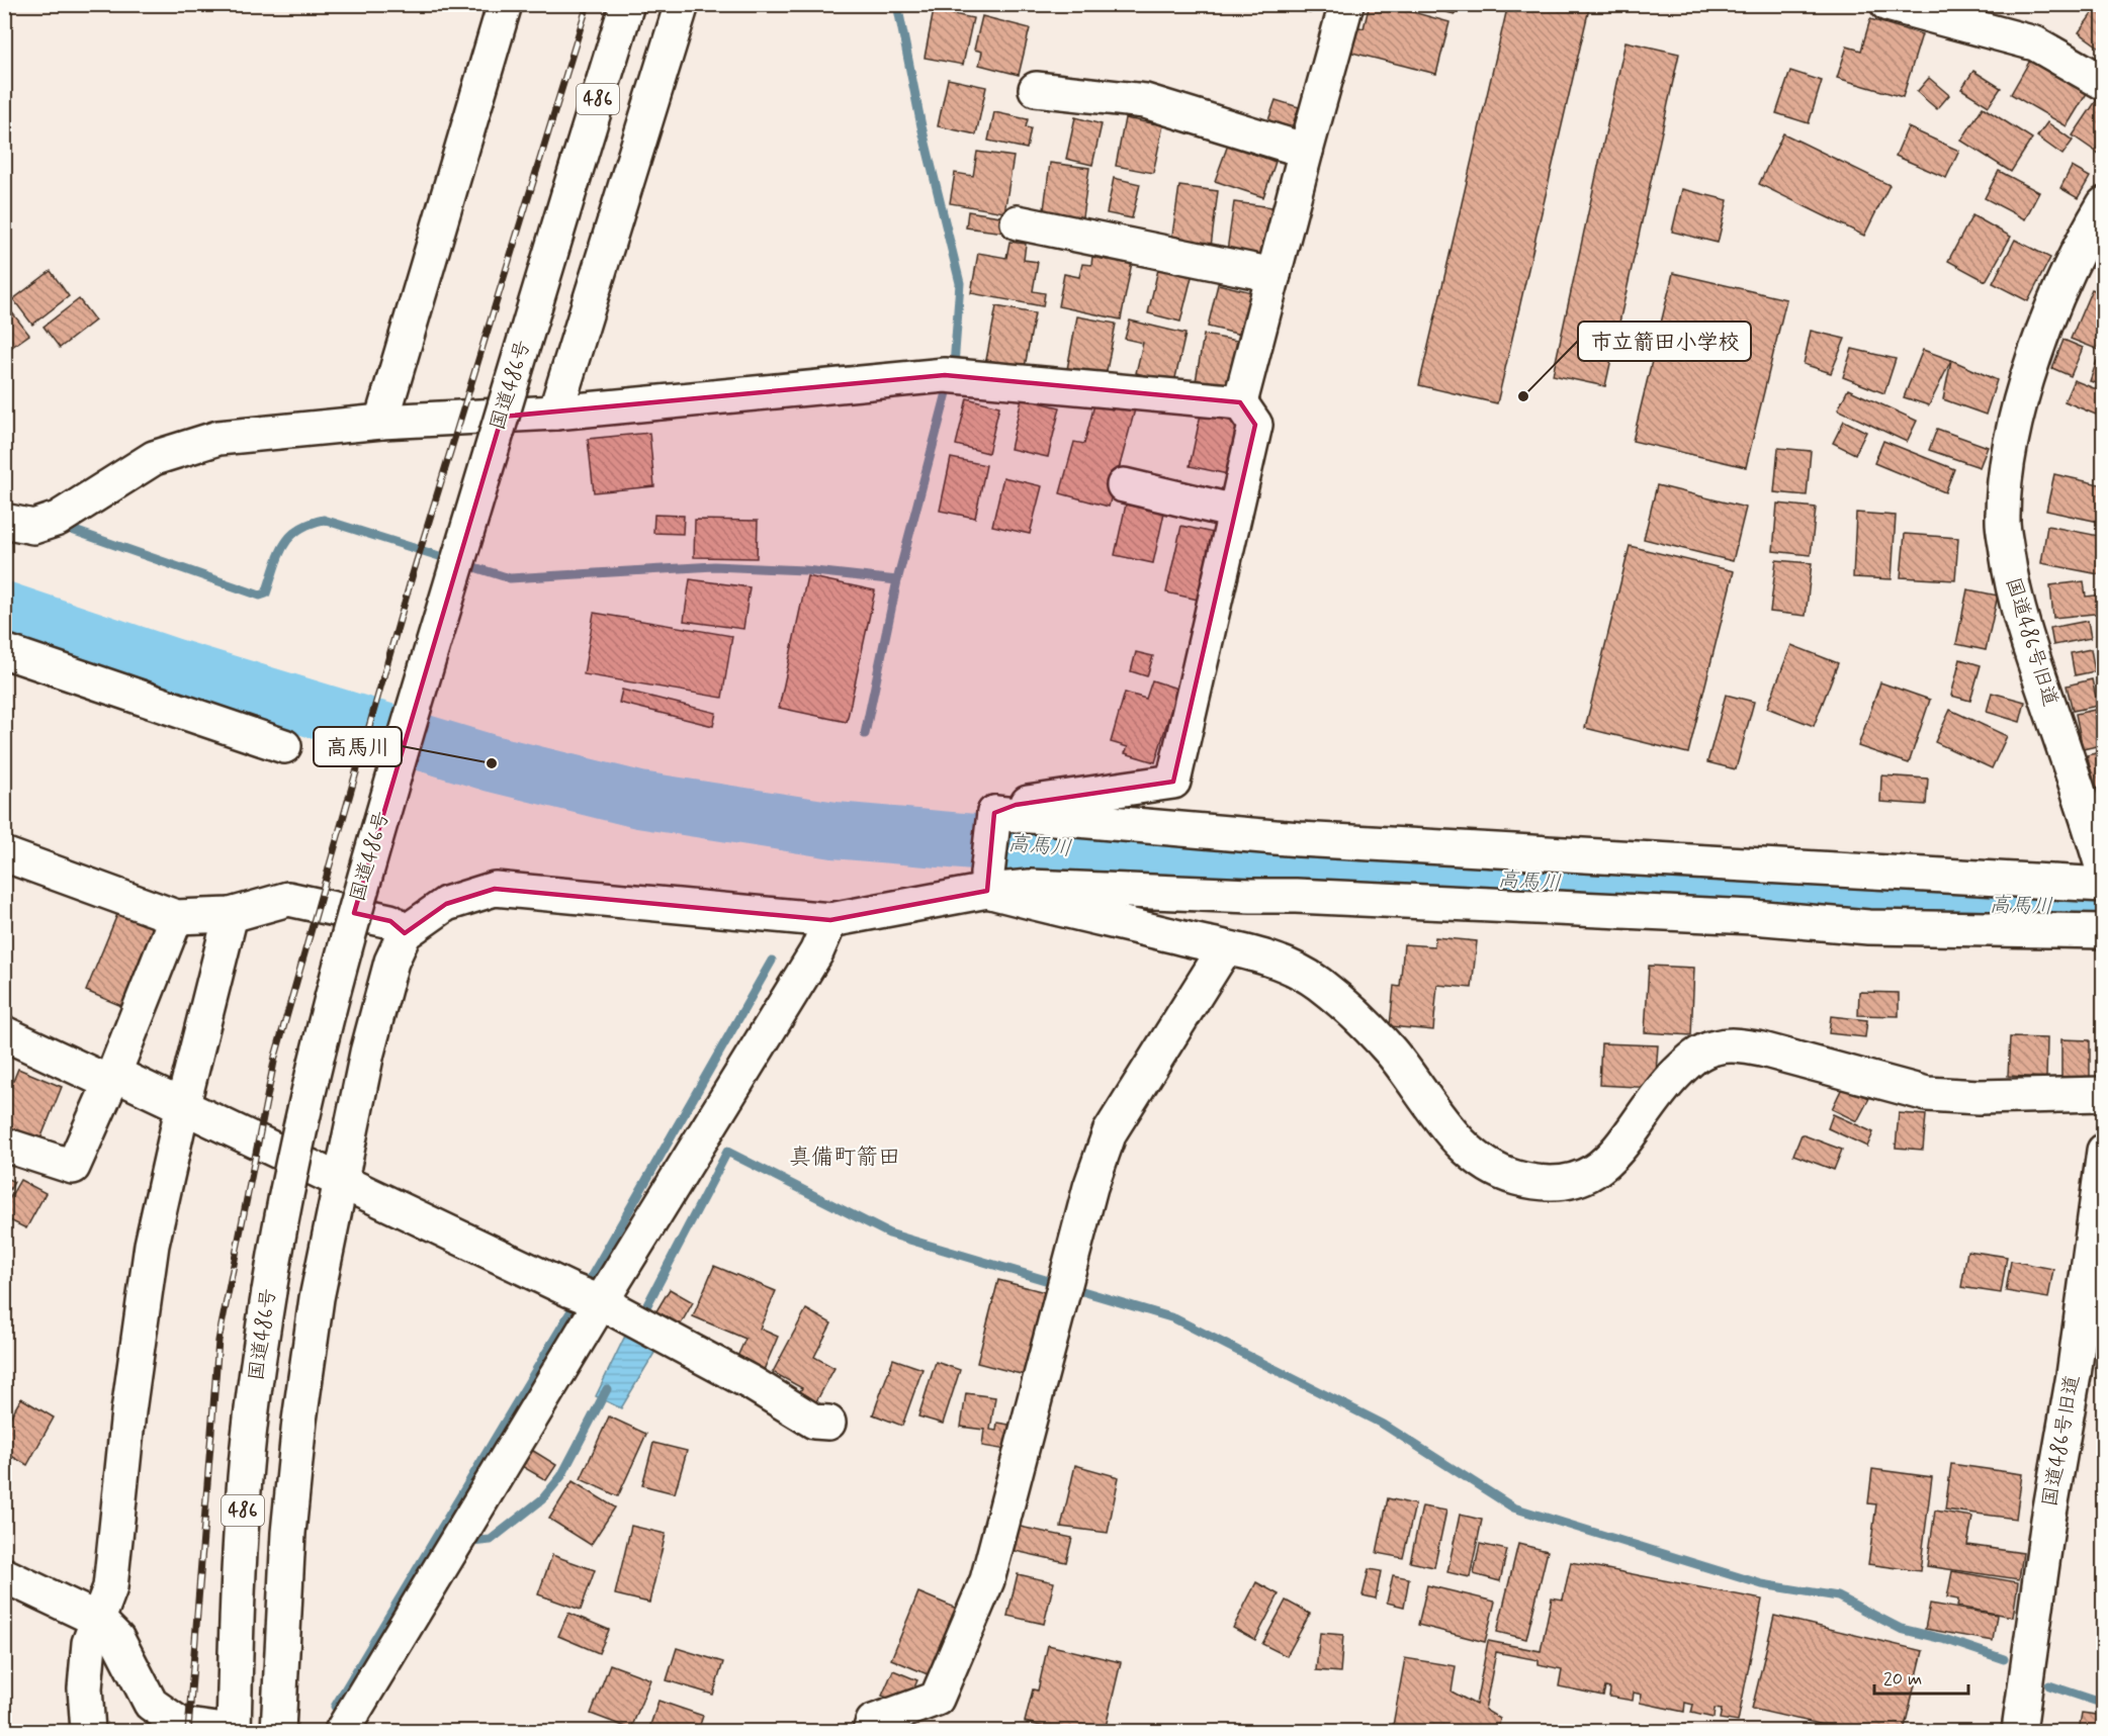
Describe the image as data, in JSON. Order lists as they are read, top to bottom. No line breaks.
{"streets":{"main road":["486","国道486号","国道486号旧道"]},"districts":["真備町箭田"],"water":["高馬川"],"places":["市立箭田小学校","高馬川"],"scale_bar":"20 m"}
